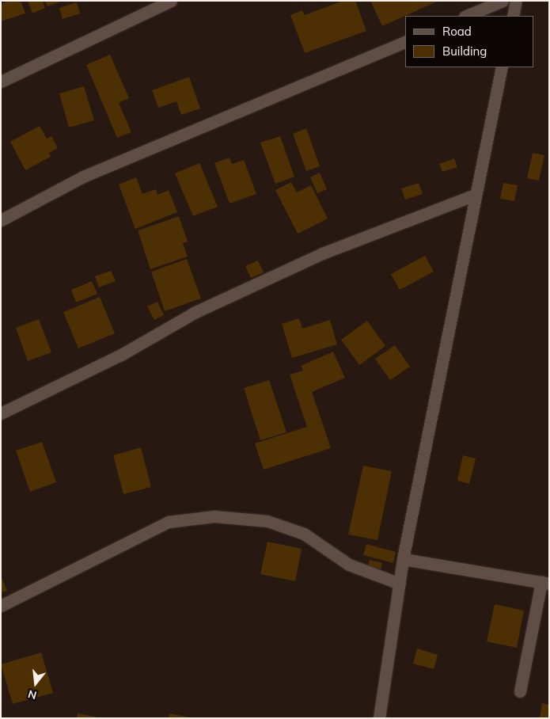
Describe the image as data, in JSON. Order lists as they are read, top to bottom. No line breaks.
{"legend":["Road","Building"],"north":"bottom"}
